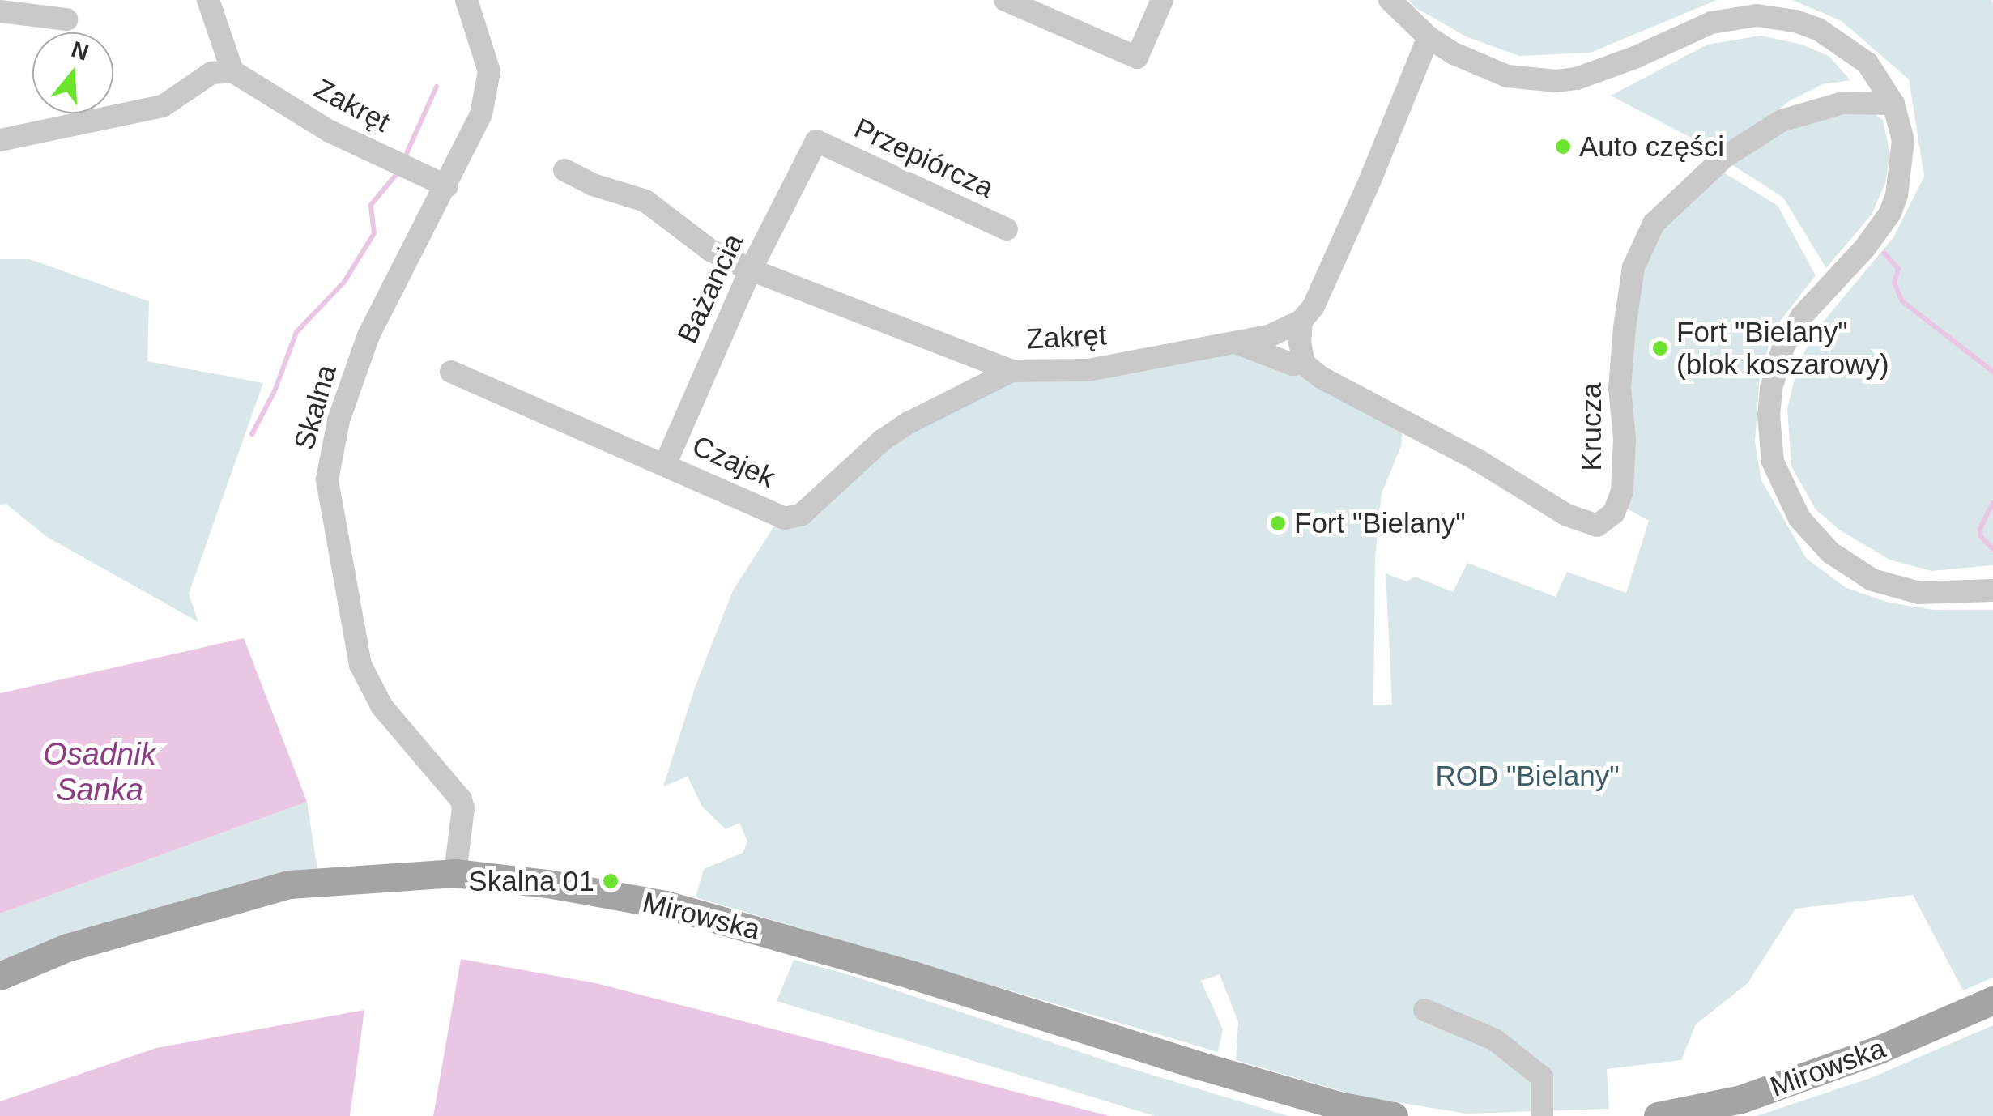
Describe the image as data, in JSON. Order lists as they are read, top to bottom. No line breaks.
{"streets":{"main road":["Mirowska"],"street":["Zakręt","Przepiórcza","Bażancia","Skalna","Krucza","Czajek"]},"crossings":[["Zakręt","Bażancia"],["Zakręt","Skalna"],["Zakręt","Czajek"],["Przepiórcza","Bażancia"],["Bażancia","Czajek"],["Skalna","Mirowska"]],"water":["Osadnik Sanka"],"parks":["ROD \"Bielany\""],"places":["Auto części","Fort \"Bielany\" (blok koszarowy)","Fort \"Bielany\"","Skalna 01"],"north":"top"}
